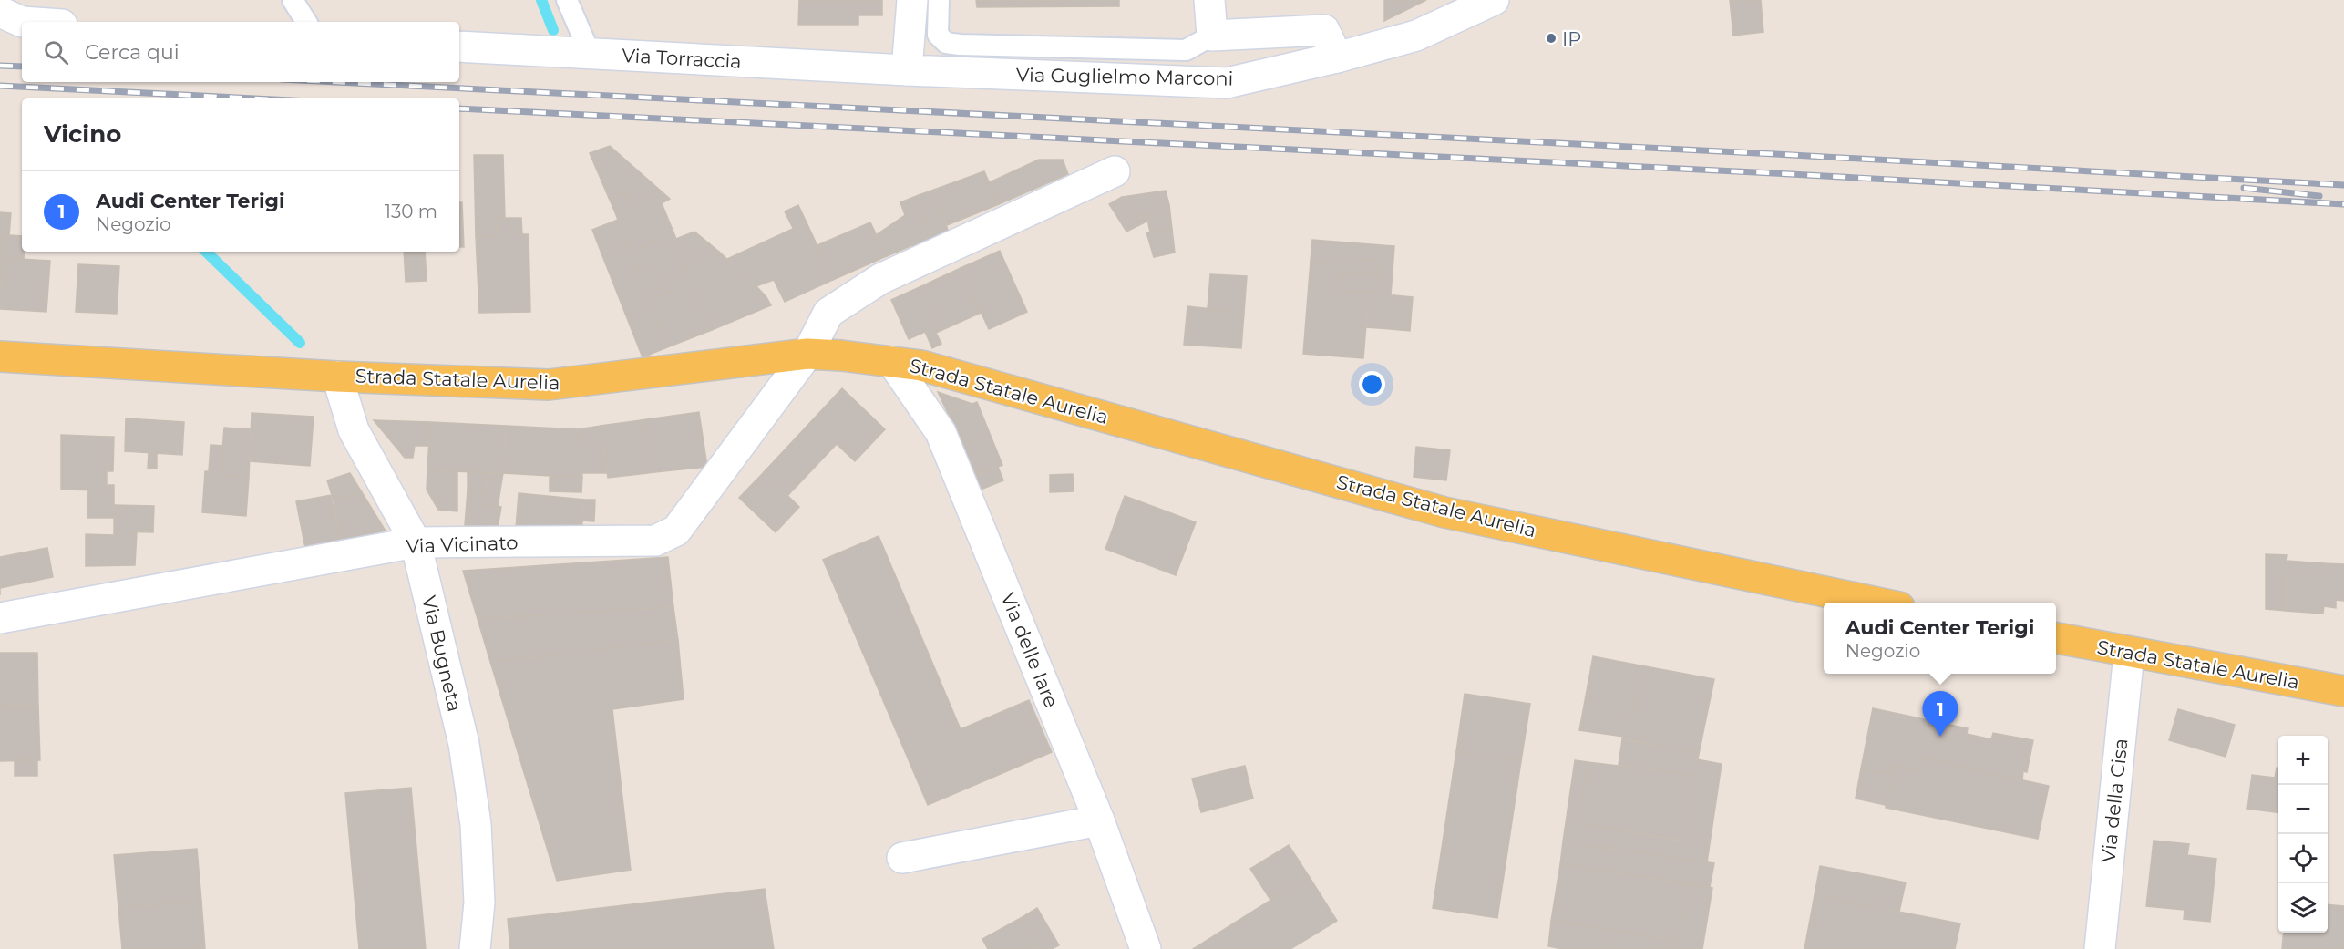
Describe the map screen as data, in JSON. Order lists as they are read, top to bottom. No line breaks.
{"streets":{"main road":["Strada Statale Aurelia"],"street":["Via Torraccia","Via Guglielmo Marconi","Via Vicinato","Via delle Iare","Via Bugneta","Via della Cisa"]},"crossings":[["Via Torraccia","Via Guglielmo Marconi"],["Strada Statale Aurelia","Via Vicinato"],["Strada Statale Aurelia","Via delle Iare"],["Strada Statale Aurelia","Via Bugneta"],["Strada Statale Aurelia","Via della Cisa"],["Via Vicinato","Via Bugneta"]],"places":["IP"],"page":{"search":"Cerca qui","heading":"Vicino","list":[{"mark":"1","name":"Audi Center Terigi","note":"Negozio","value":"130 m"}],"popup":["Audi Center Terigi","Negozio"],"pins":"1","map_buttons":["+","−"]}}
